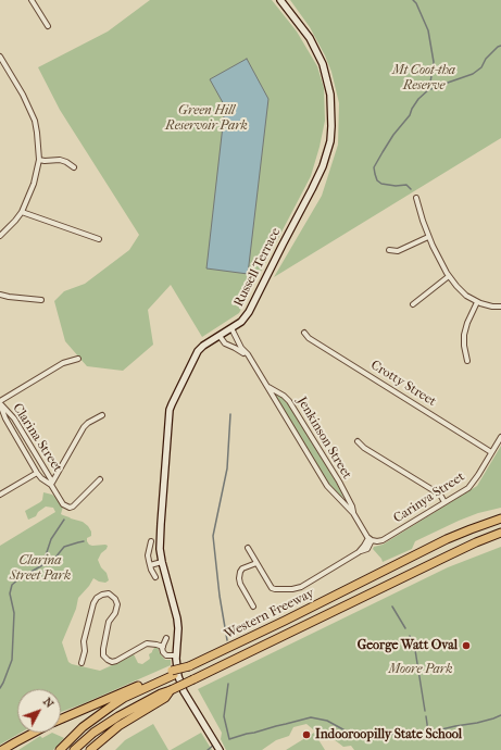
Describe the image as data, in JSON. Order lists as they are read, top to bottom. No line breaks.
{"streets":{"highway":["Western Freeway"],"main road":["Russell Terrace"],"street":["Crotty Street","Clarina Street","Jenkinson Street","Carinya Street"]},"crossings":[["Russell Terrace","Jenkinson Street"],["Crotty Street","Carinya Street"],["Jenkinson Street","Carinya Street"]],"parks":["Mt Coot-tha Reserve","Green Hill Reservoir Park","Clarina Street Park","Moore Park"],"places":["George Watt Oval","Indooroopilly State School"],"north":"top right"}
